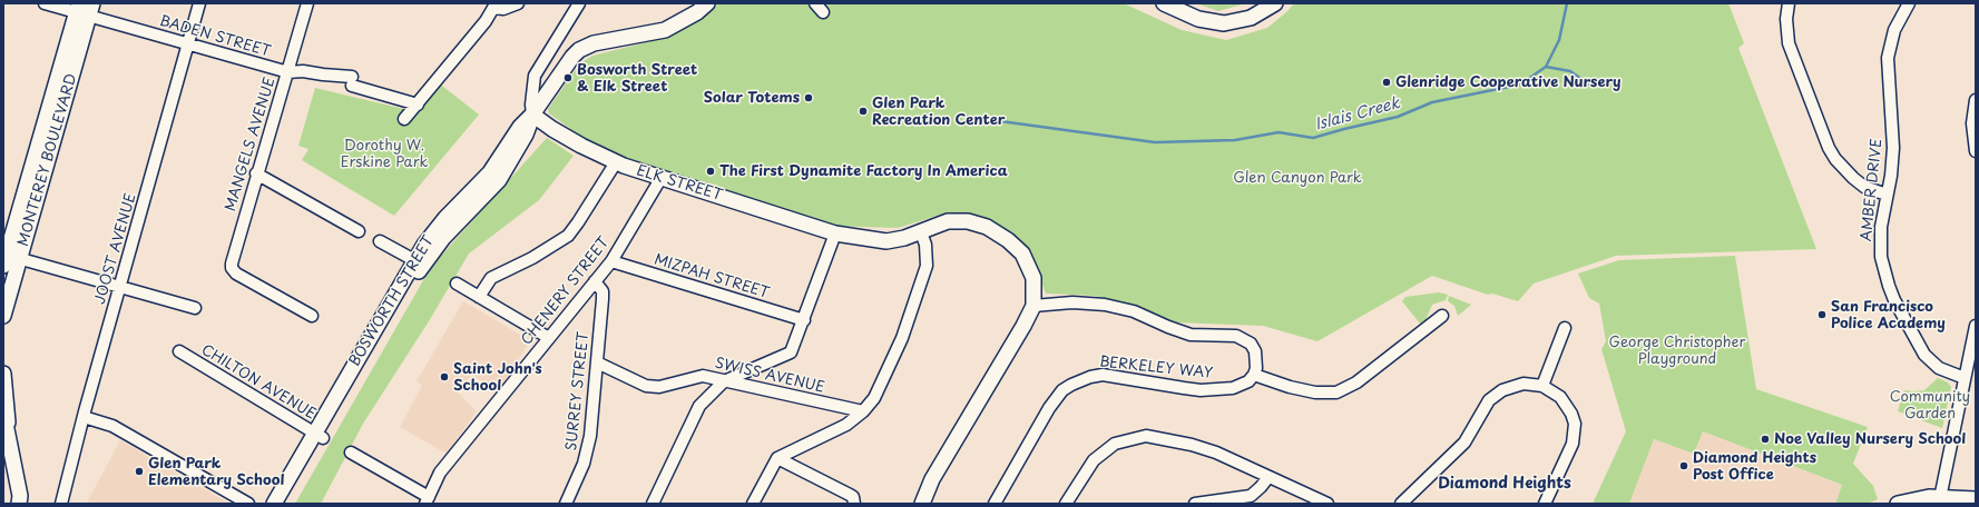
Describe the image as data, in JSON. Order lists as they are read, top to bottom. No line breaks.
{"streets":{"main road":["MONTEREY BOULEVARD","ELK STREET","BOSWORTH STREET"],"street":["BADEN STREET","MANGELS AVENUE","AMBER DRIVE","JOOST AVENUE","MIZPAH STREET","CHENERY STREET","BERKELEY WAY","SWISS AVENUE","CHILTON AVENUE","SURREY STREET"]},"crossings":[["BADEN STREET","MANGELS AVENUE"],["BADEN STREET","MONTEREY BOULEVARD"],["BADEN STREET","JOOST AVENUE"],["ELK STREET","CHENERY STREET"],["ELK STREET","BOSWORTH STREET"],["MIZPAH STREET","CHENERY STREET"],["CHENERY STREET","SURREY STREET"],["BOSWORTH STREET","CHILTON AVENUE"],["SWISS AVENUE","SURREY STREET"]],"districts":["Diamond Heights"],"water":["Islais Creek"],"parks":["Dorothy W. Erskine Park","Glen Canyon Park","George Christopher Playground","Community Garden"],"places":["Bosworth Street & Elk Street","Glenridge Cooperative Nursery","Solar Totems","Glen Park Recreation Center","The First Dynamite Factory In America","San Francisco Police Academy","Saint John's School","Noe Valley Nursery School","Diamond Heights Post Office","Glen Park Elementary School"]}
